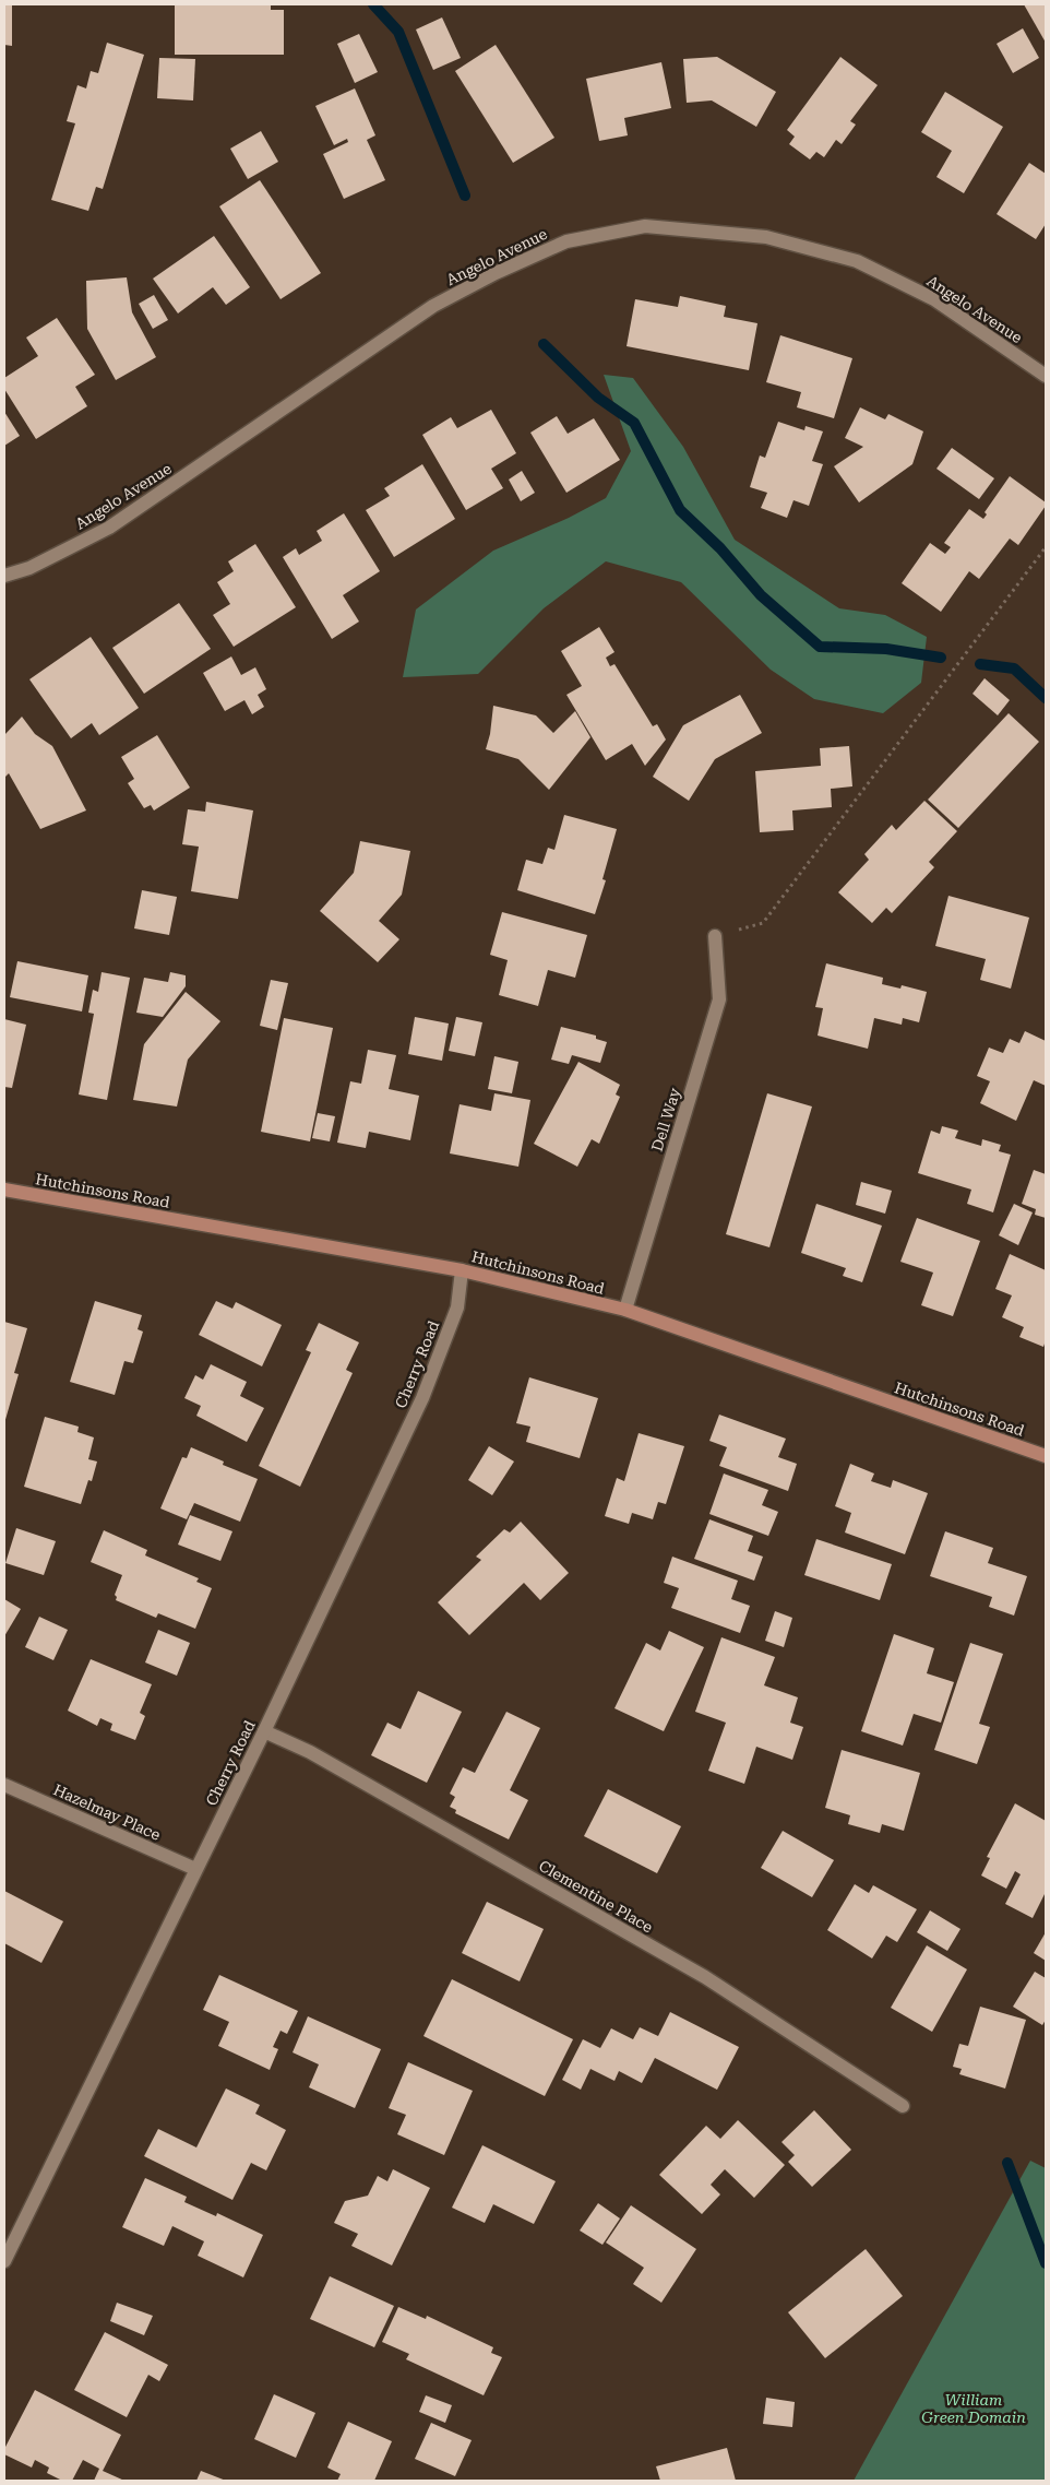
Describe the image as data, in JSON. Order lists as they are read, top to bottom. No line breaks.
{"streets":{"street":["Angelo Avenue","Dell Way","Hutchinsons Road","Cherry Road","Hazelmay Place","Clementine Place"]},"crossings":[["Dell Way","Hutchinsons Road"],["Hutchinsons Road","Cherry Road"],["Cherry Road","Hazelmay Place"],["Cherry Road","Clementine Place"]],"parks":["William Green Domain"]}
